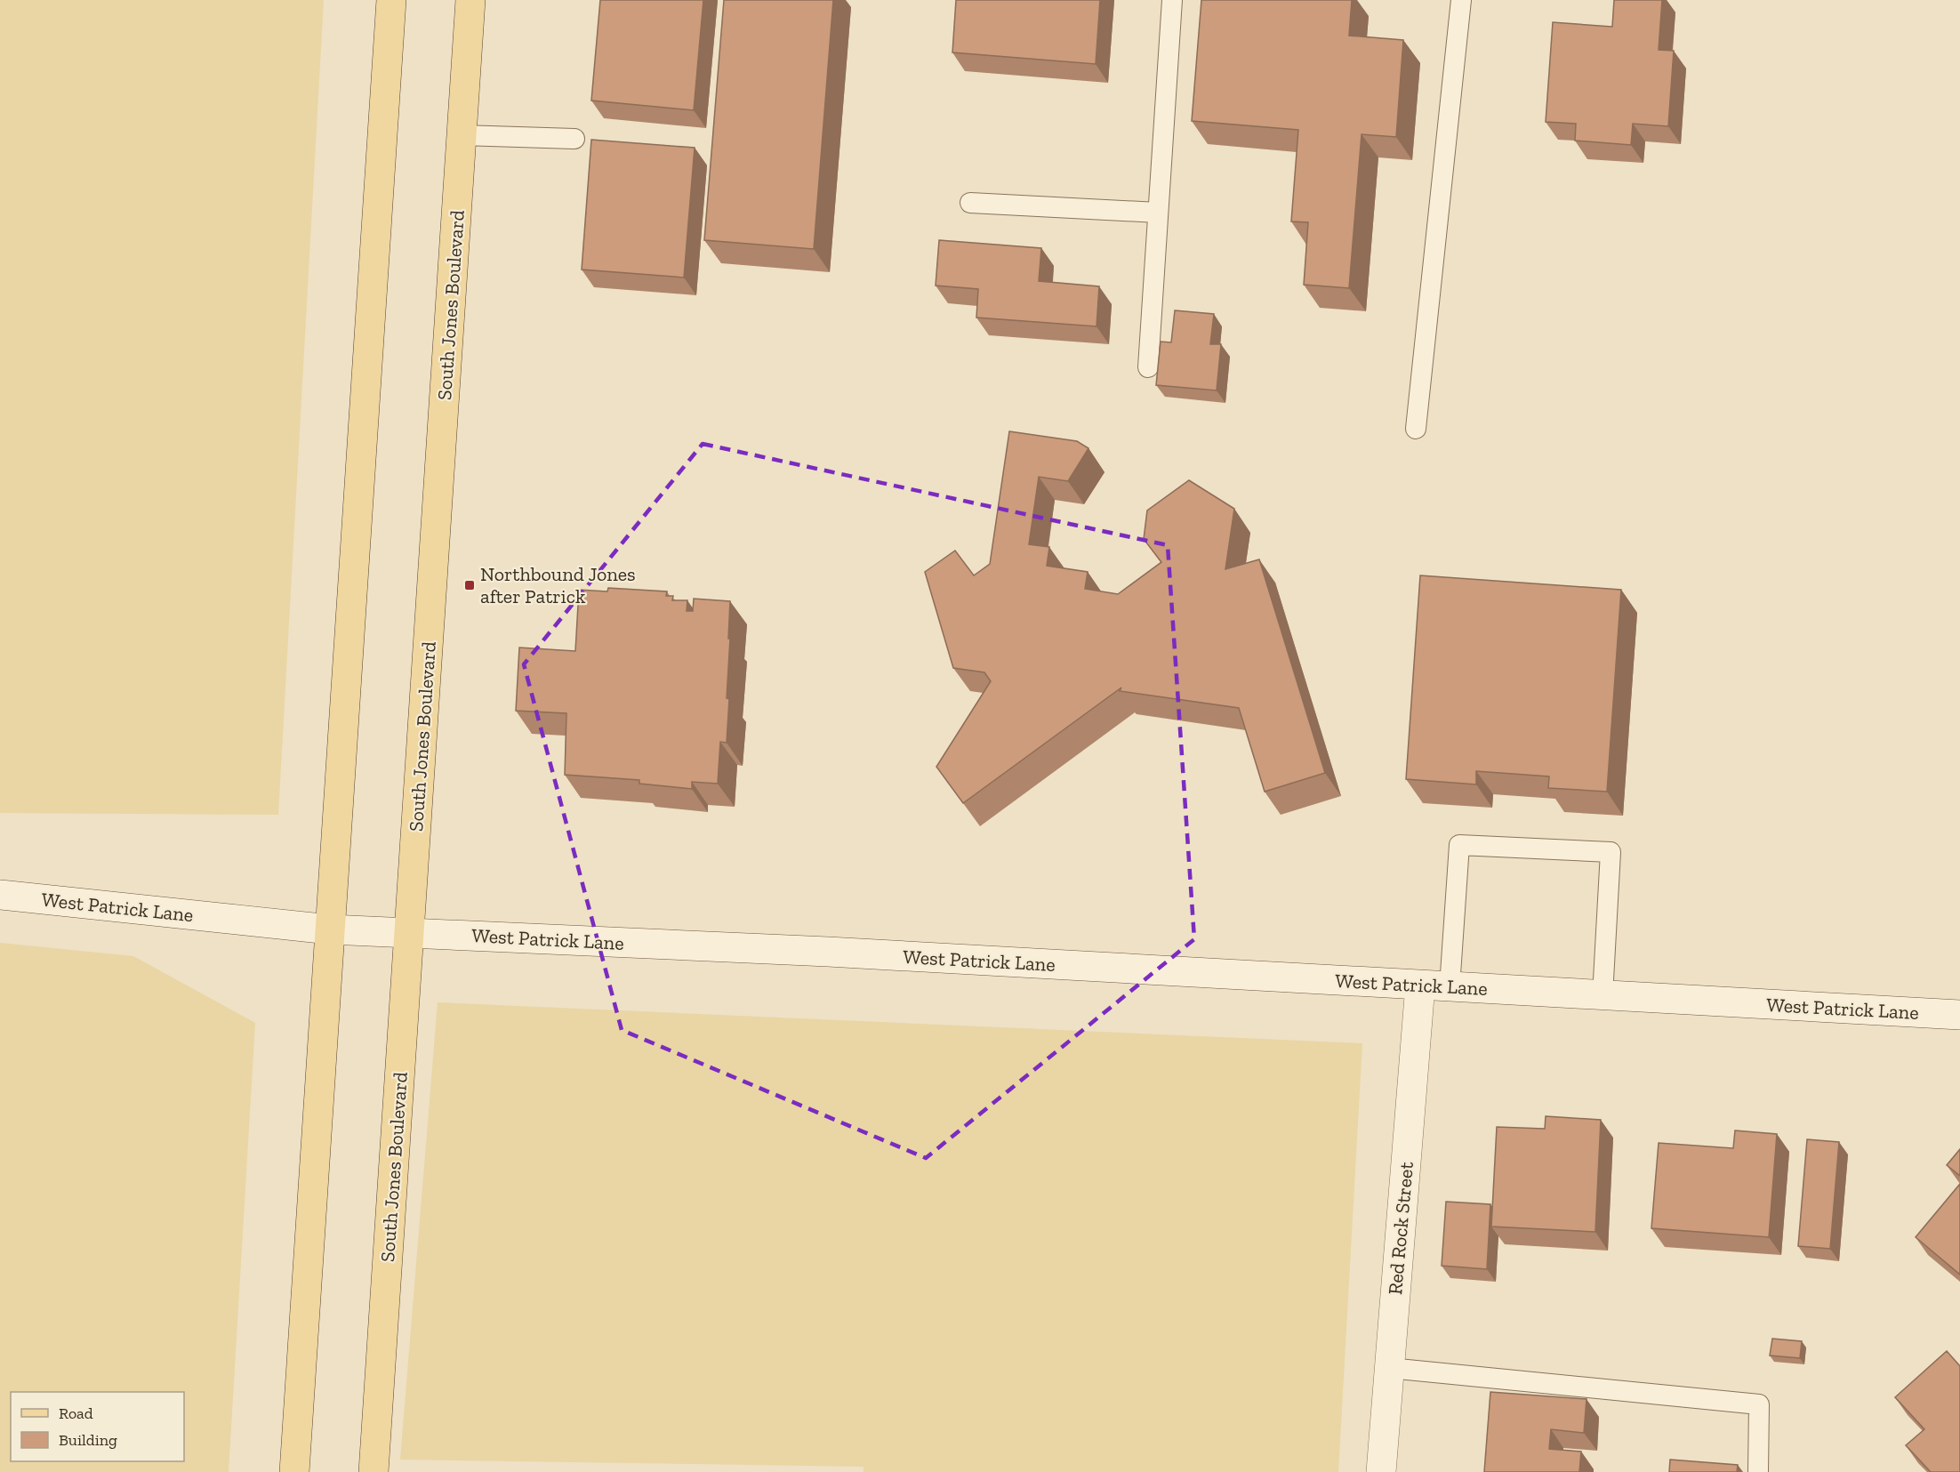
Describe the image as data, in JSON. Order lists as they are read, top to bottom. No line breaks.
{"streets":{"main road":["South Jones Boulevard"],"street":["West Patrick Lane","Red Rock Street"]},"crossings":[["South Jones Boulevard","West Patrick Lane"],["West Patrick Lane","Red Rock Street"]],"places":{"transit":["Northbound Jones after Patrick"]},"legend":["Road","Building"]}
